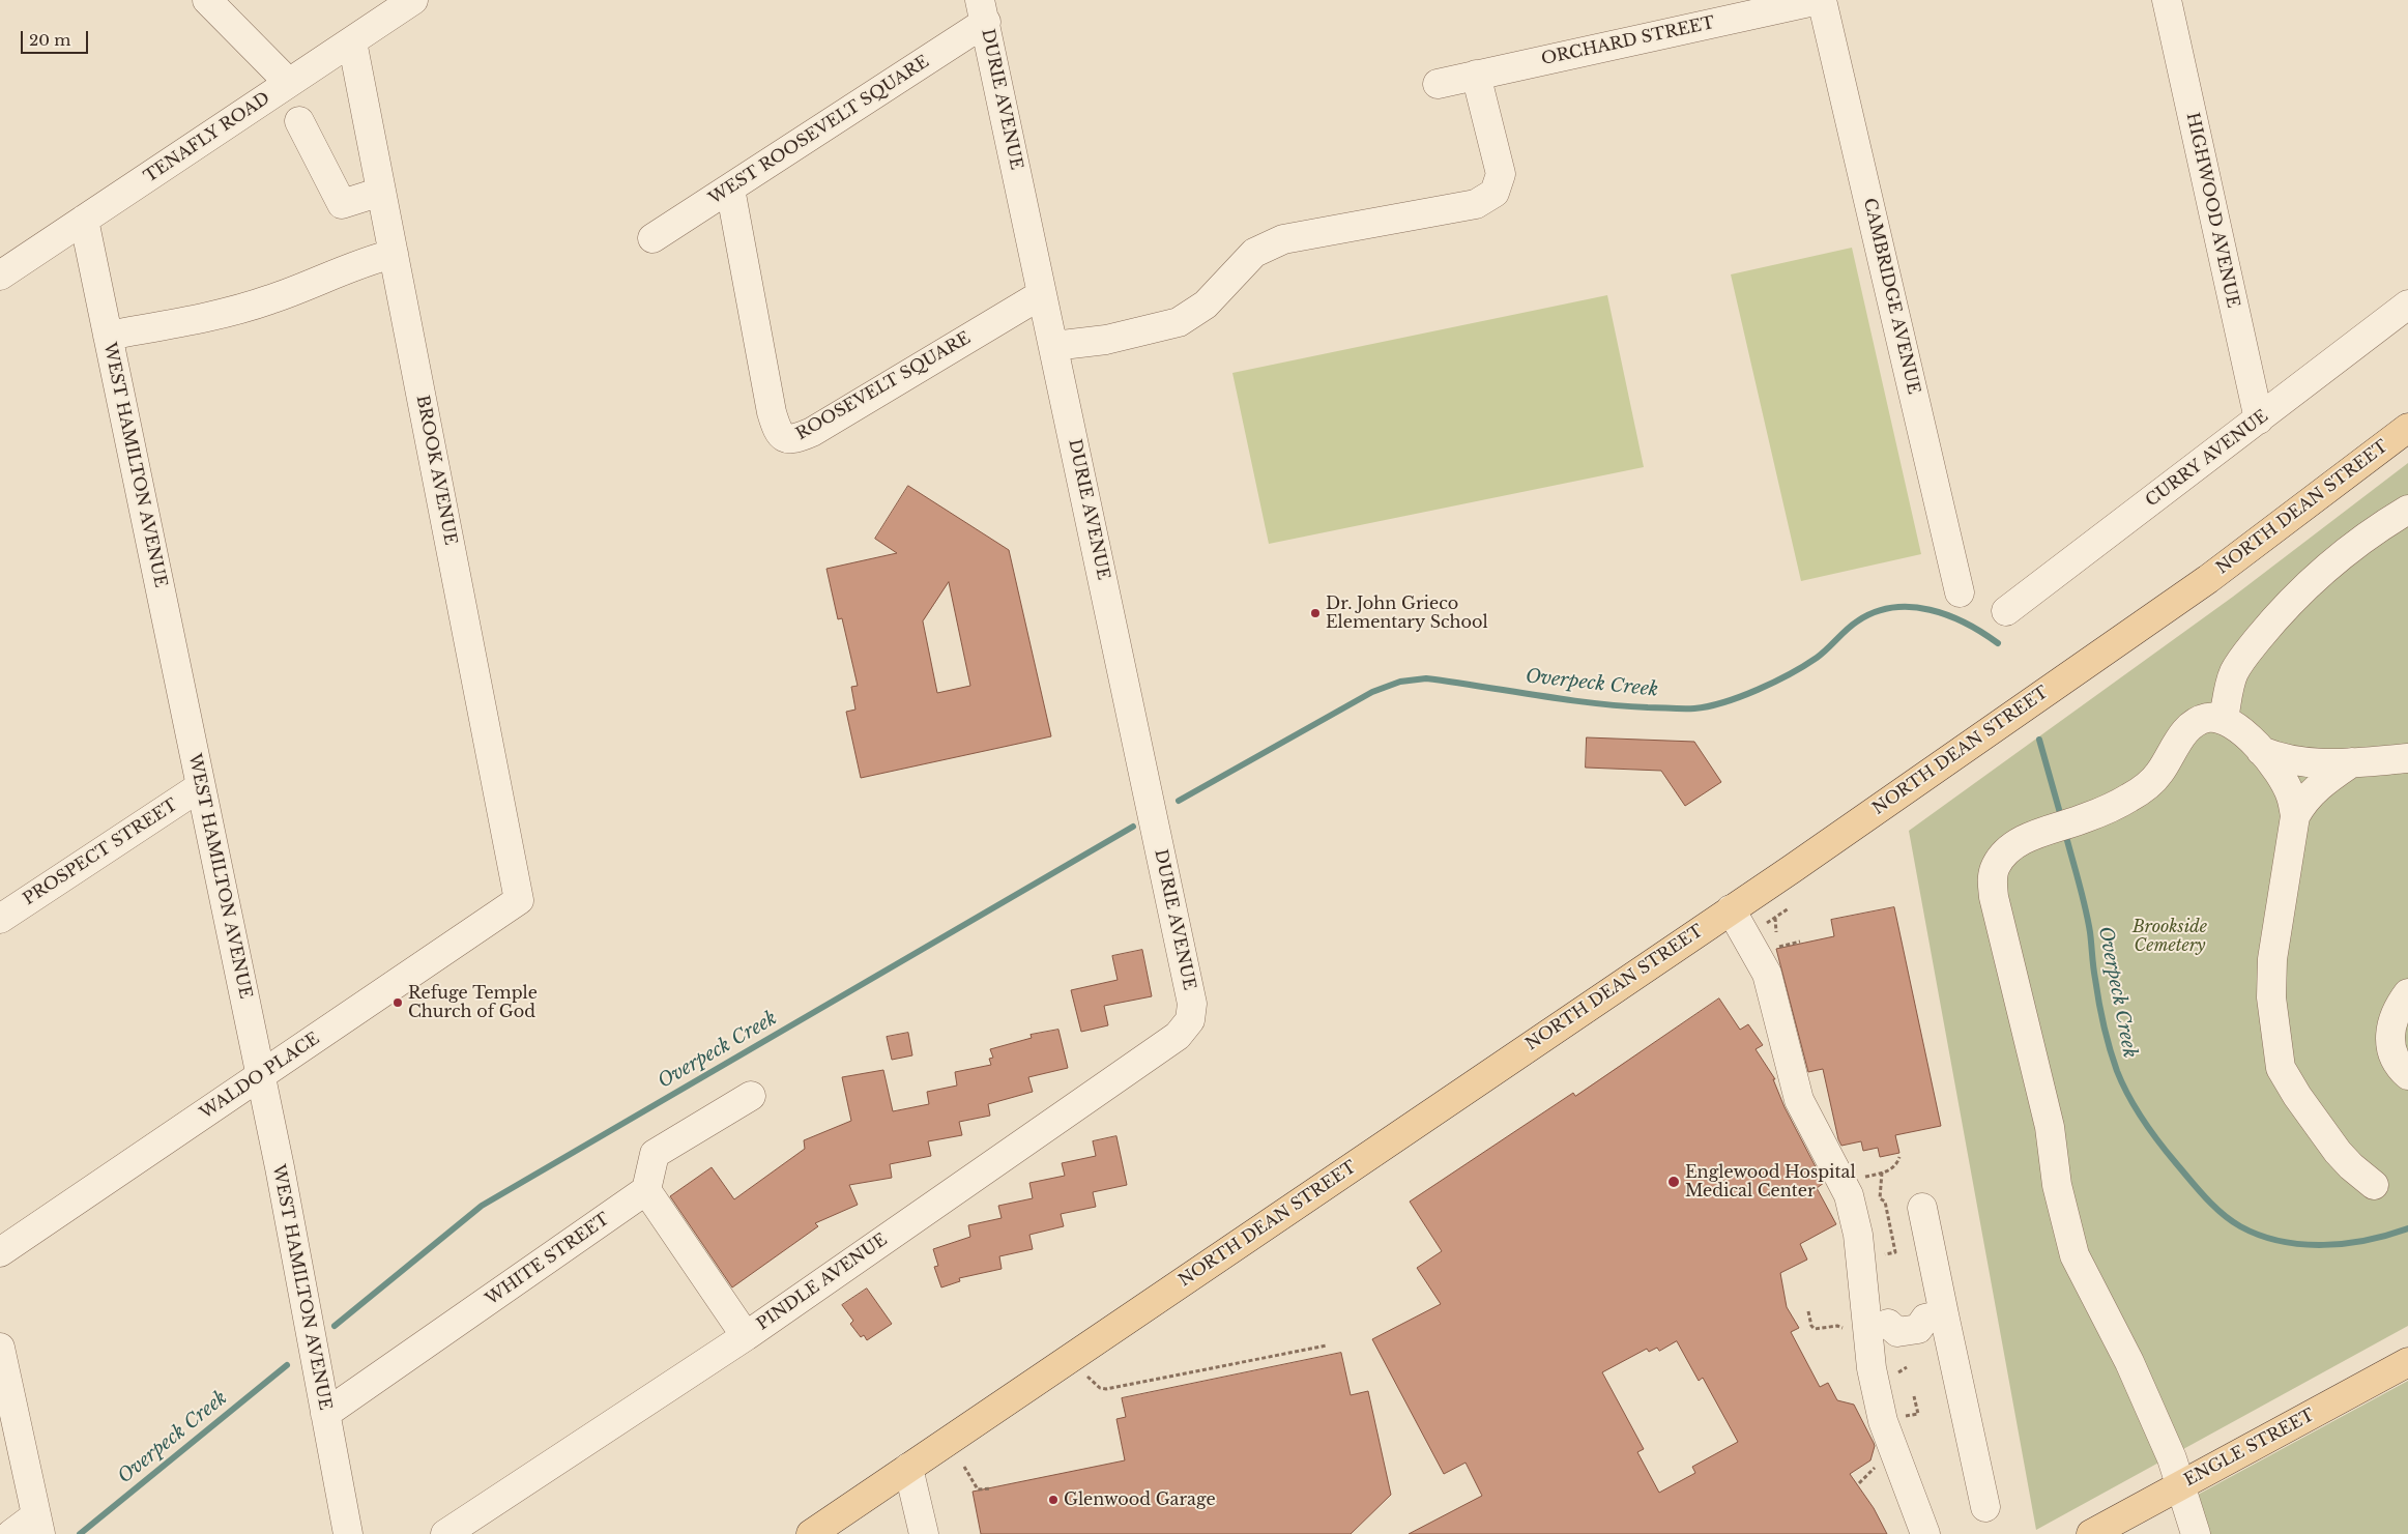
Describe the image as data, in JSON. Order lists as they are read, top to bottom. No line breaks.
{"streets":{"main road":["NORTH DEAN STREET","ENGLE STREET"],"street":["ORCHARD STREET","DURIE AVENUE","WEST ROOSEVELT SQUARE","TENAFLY ROAD","HIGHWOOD AVENUE","CAMBRIDGE AVENUE","ROOSEVELT SQUARE","CURRY AVENUE","WEST HAMILTON AVENUE","BROOK AVENUE","PROSPECT STREET","WALDO PLACE","WHITE STREET","PINDLE AVENUE"]},"crossings":[["ORCHARD STREET","CAMBRIDGE AVENUE"],["DURIE AVENUE","WEST ROOSEVELT SQUARE"],["DURIE AVENUE","ROOSEVELT SQUARE"],["DURIE AVENUE","PINDLE AVENUE"],["WEST ROOSEVELT SQUARE","ROOSEVELT SQUARE"],["TENAFLY ROAD","WEST HAMILTON AVENUE"],["TENAFLY ROAD","BROOK AVENUE"],["HIGHWOOD AVENUE","CURRY AVENUE"],["WEST HAMILTON AVENUE","PROSPECT STREET"],["WEST HAMILTON AVENUE","WALDO PLACE"],["WEST HAMILTON AVENUE","WHITE STREET"],["BROOK AVENUE","WALDO PLACE"]],"water":["Overpeck Creek"],"parks":["Brookside Cemetery"],"places":["Dr. John Grieco Elementary School","Refuge Temple Church of God","Englewood Hospital Medical Center","Glenwood Garage"],"scale_bar":"20 m"}
